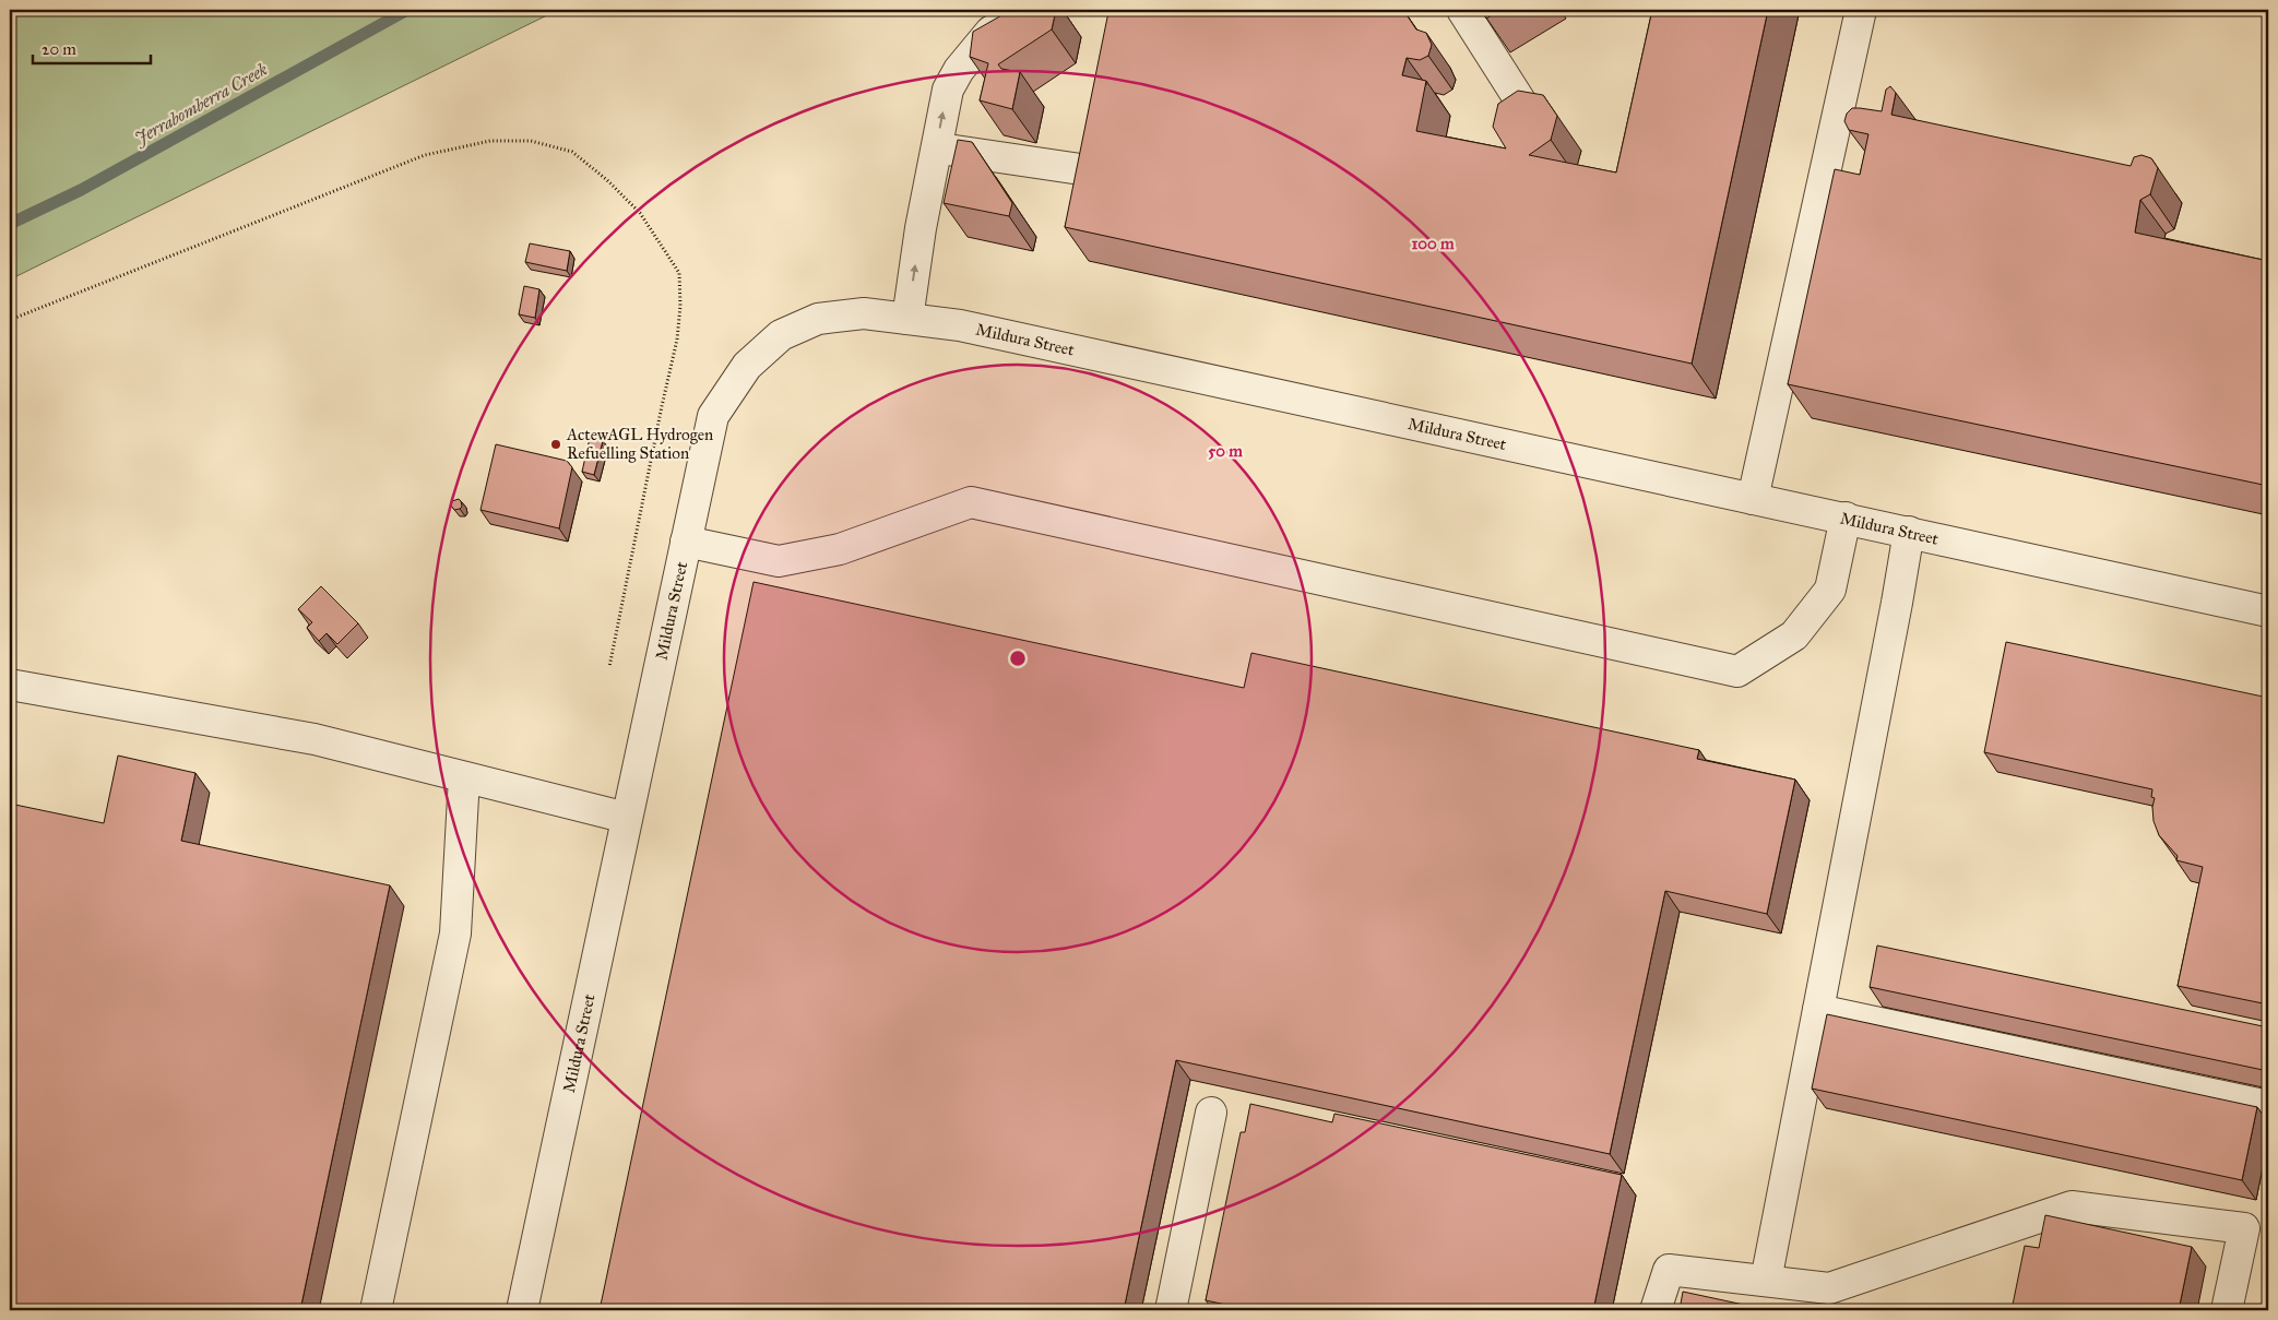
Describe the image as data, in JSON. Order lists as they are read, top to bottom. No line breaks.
{"streets":{"street":["Mildura Street"]},"water":["Jerrabomberra Creek"],"places":["ActewAGL Hydrogen Refuelling Station"],"scale_bar":"20 m","rings":["100 m","50 m"]}
